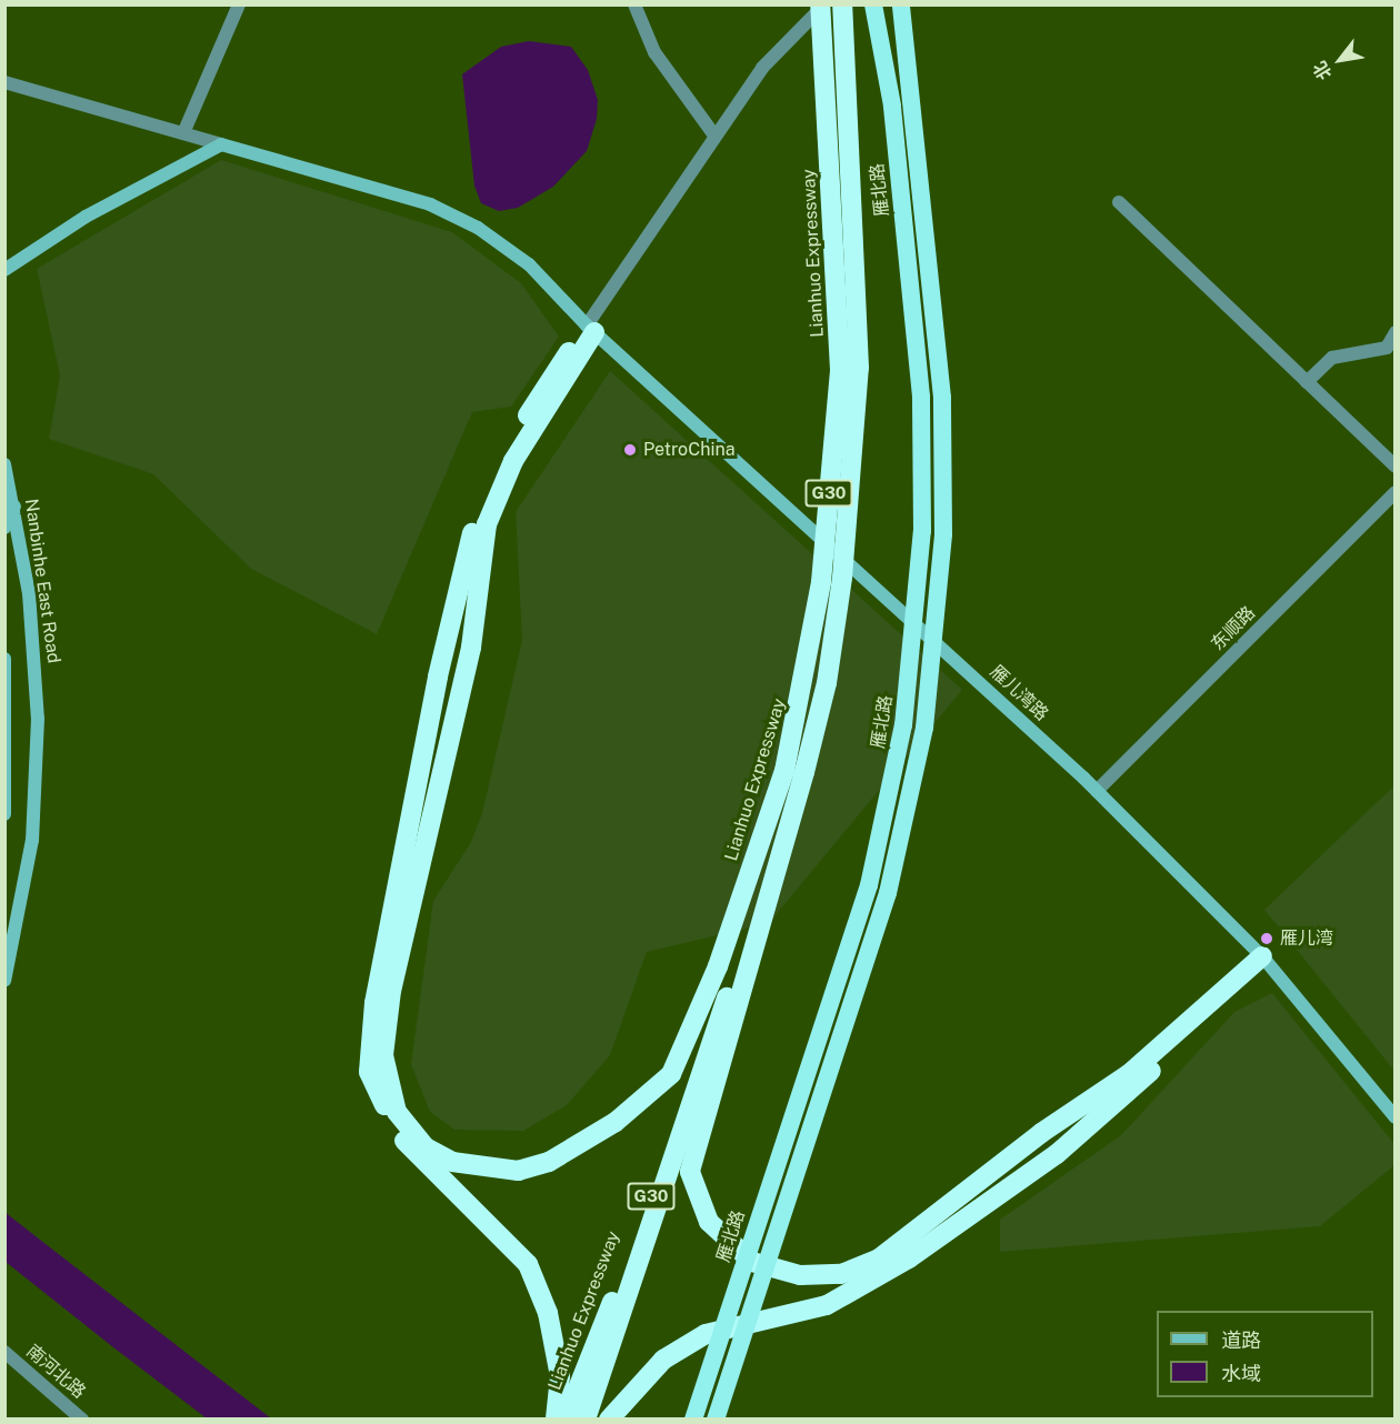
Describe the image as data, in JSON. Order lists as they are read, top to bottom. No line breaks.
{"streets":{"highway":["雁北路","Lianhuo Expressway","G30"],"main road":["Nanbinhe East Road","雁儿湾路"],"street":["东顺路","南河北路"]},"crossings":[["Lianhuo Expressway","G30"],["东顺路","雁儿湾路"]],"places":["PetroChina","雁儿湾"],"legend":["道路","水域"],"north":"bottom left"}
